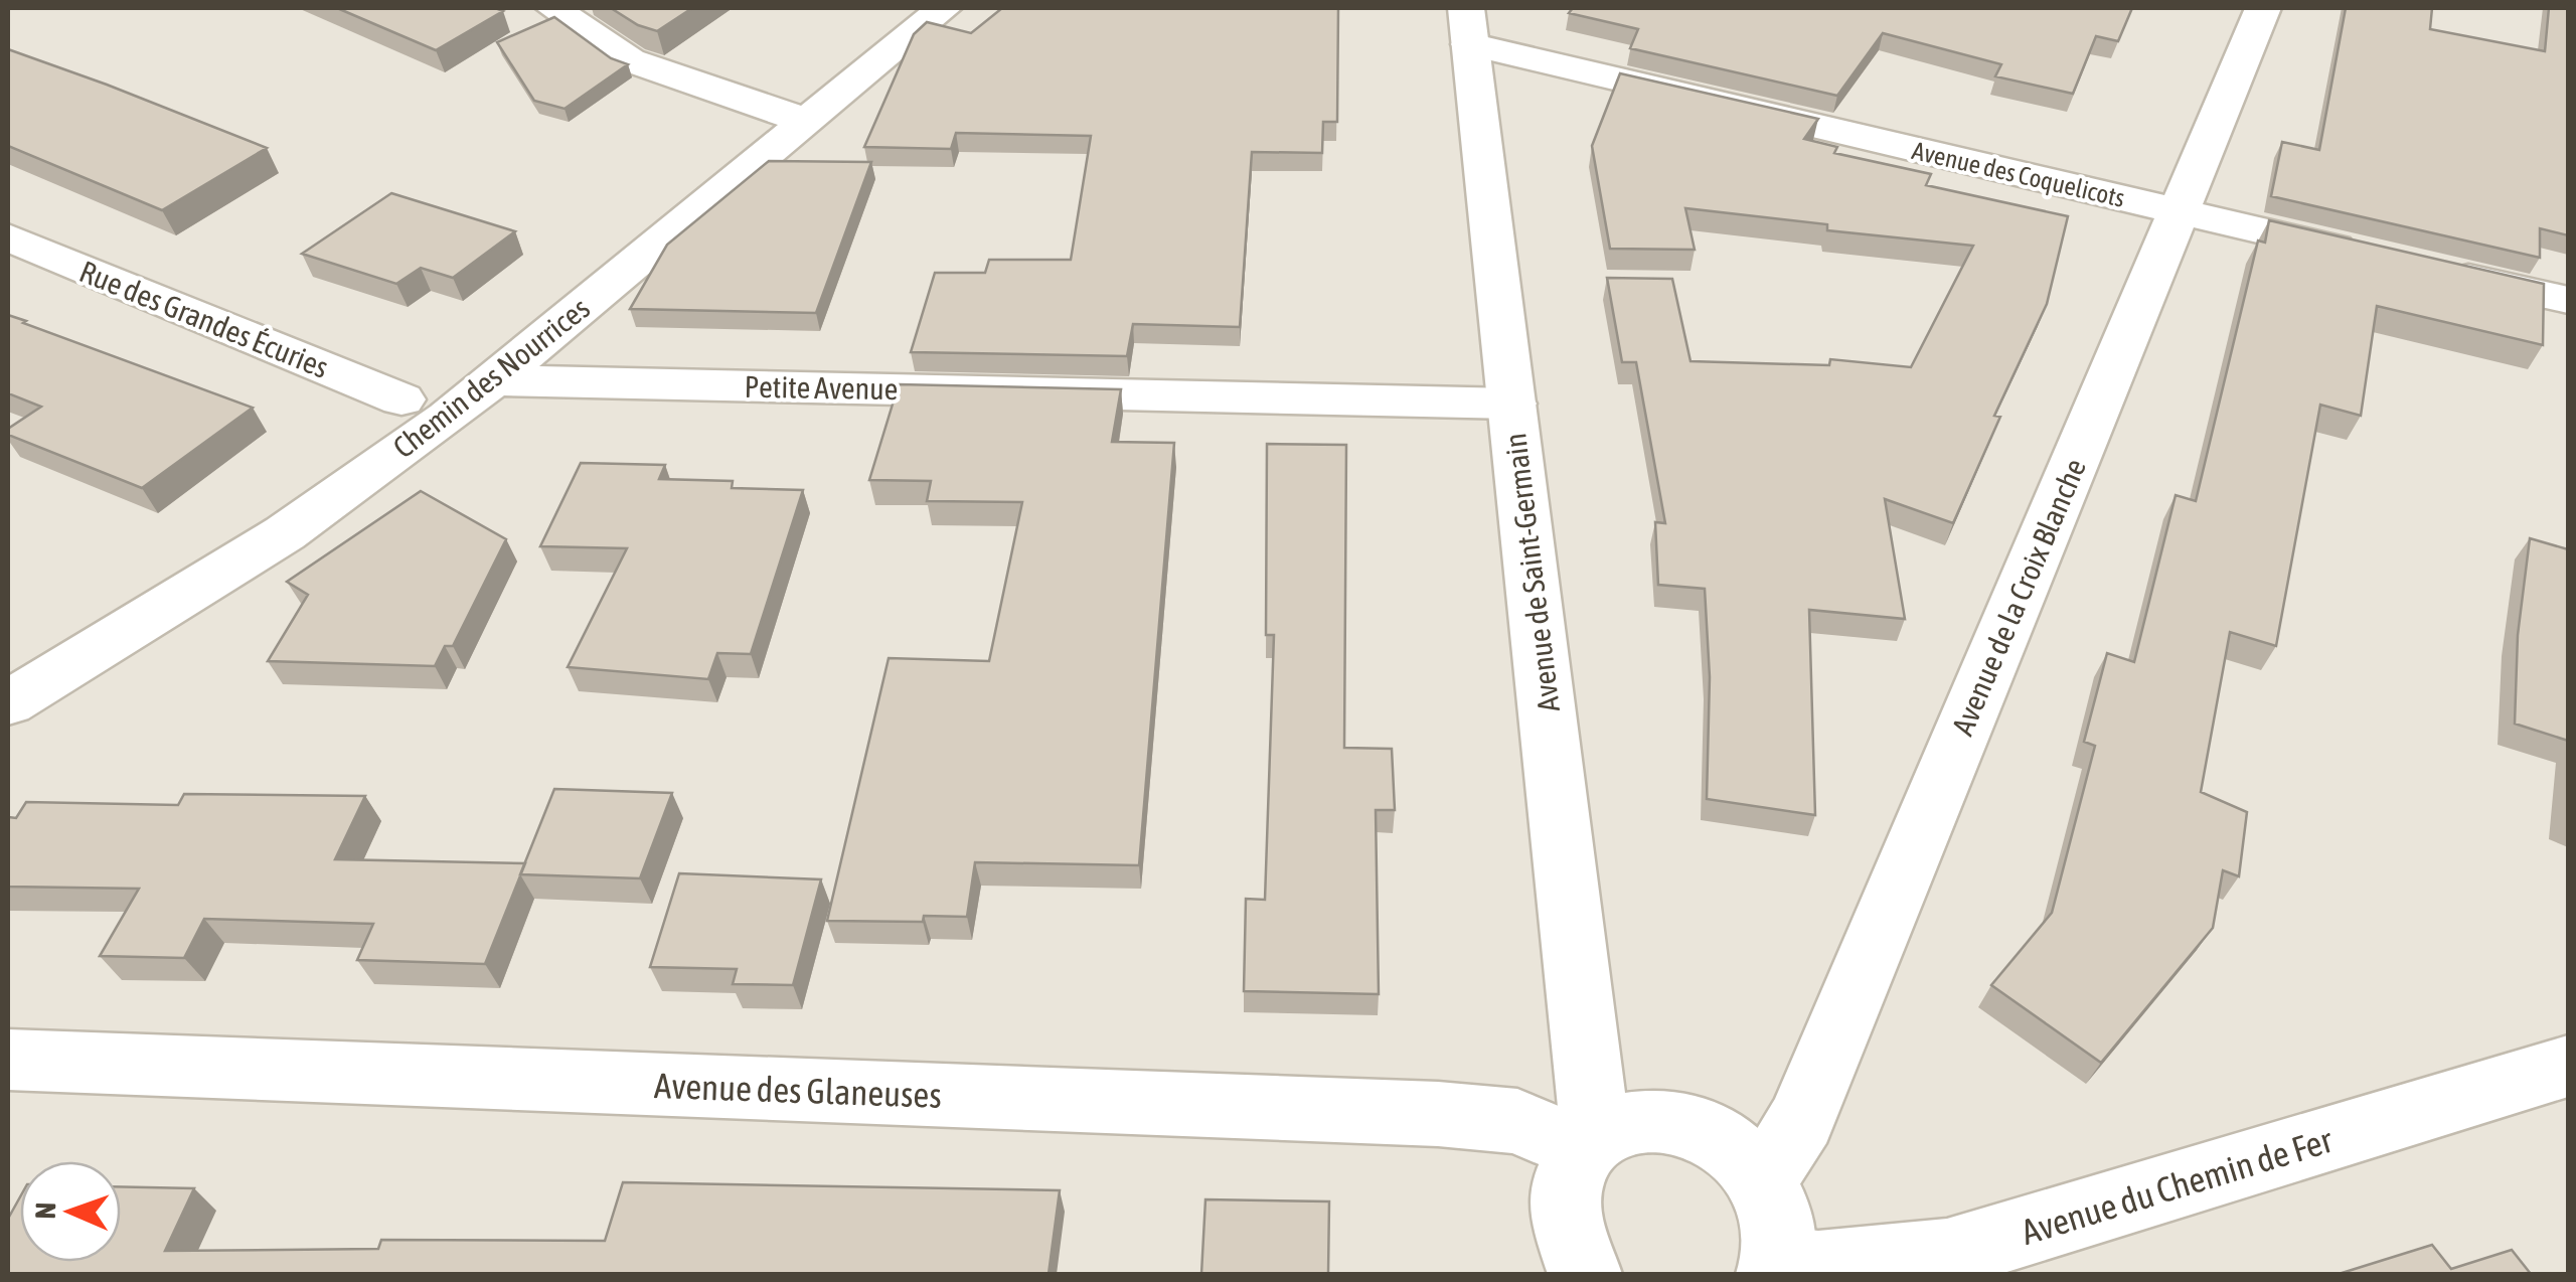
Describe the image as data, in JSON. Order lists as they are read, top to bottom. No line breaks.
{"streets":{"street":["Avenue des Coquelicots","Rue des Grandes Écuries","Chemin des Nourrices","Petite Avenue","Avenue de Saint-Germain","Avenue de la Croix Blanche","Avenue des Glaneuses","Avenue du Chemin de Fer"]},"crossings":[["Avenue des Coquelicots","Avenue de Saint-Germain"],["Avenue des Coquelicots","Avenue de la Croix Blanche"],["Chemin des Nourrices","Petite Avenue"],["Petite Avenue","Avenue de Saint-Germain"],["Avenue de Saint-Germain","Avenue des Glaneuses"]],"north":"left"}
